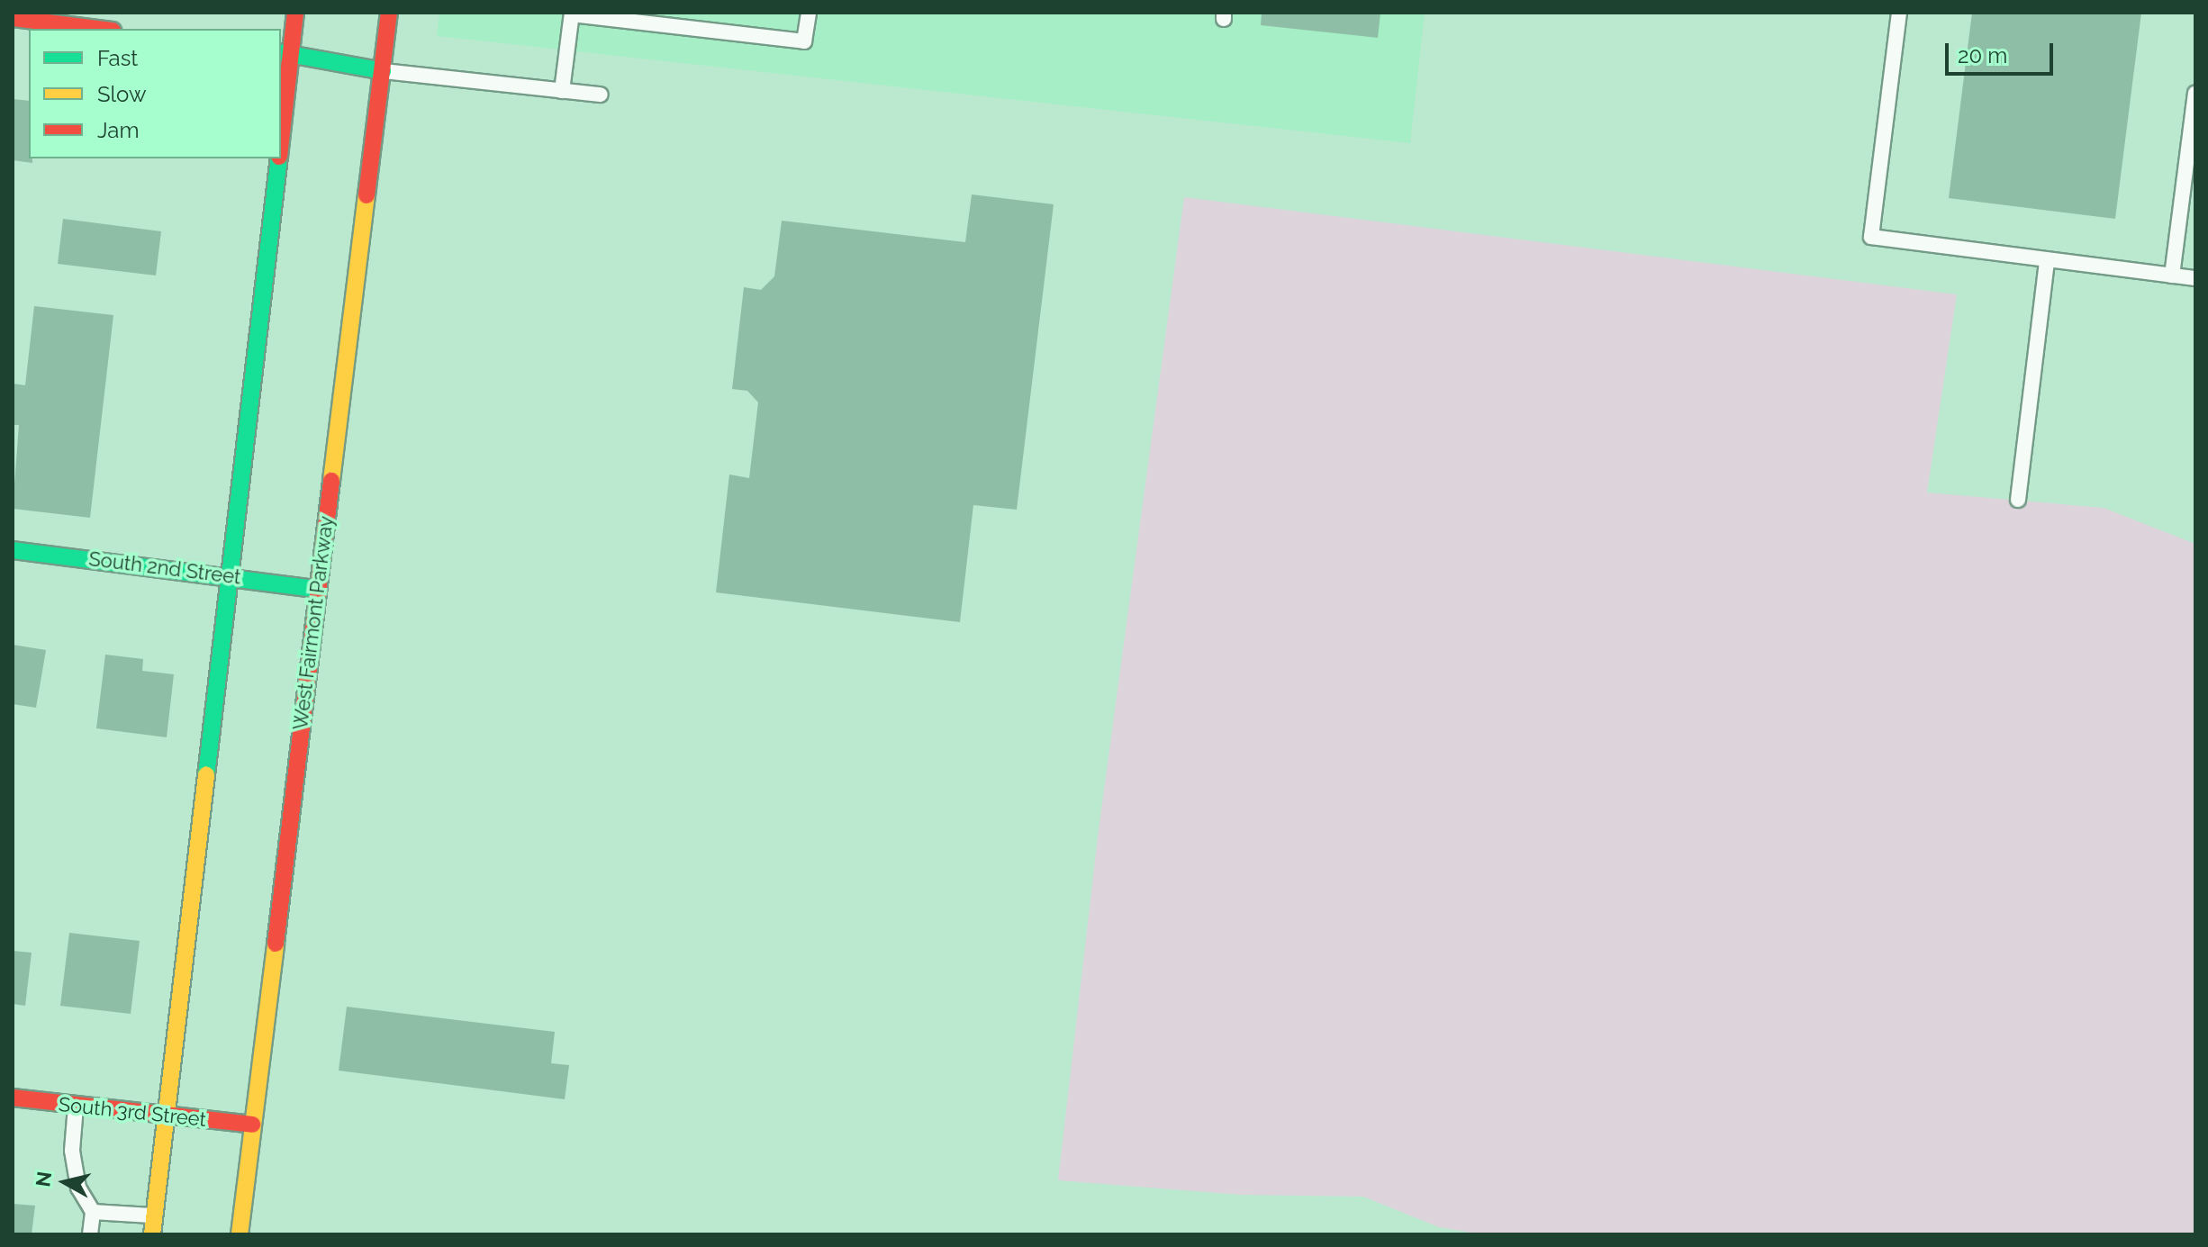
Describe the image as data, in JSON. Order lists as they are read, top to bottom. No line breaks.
{"streets":{"main road":["South 2nd Street","West Fairmont Parkway","South 3rd Street"]},"crossings":[["South 2nd Street","West Fairmont Parkway"],["West Fairmont Parkway","South 3rd Street"]],"legend":["Fast","Slow","Jam"],"scale_bar":"20 m","north":"left"}
